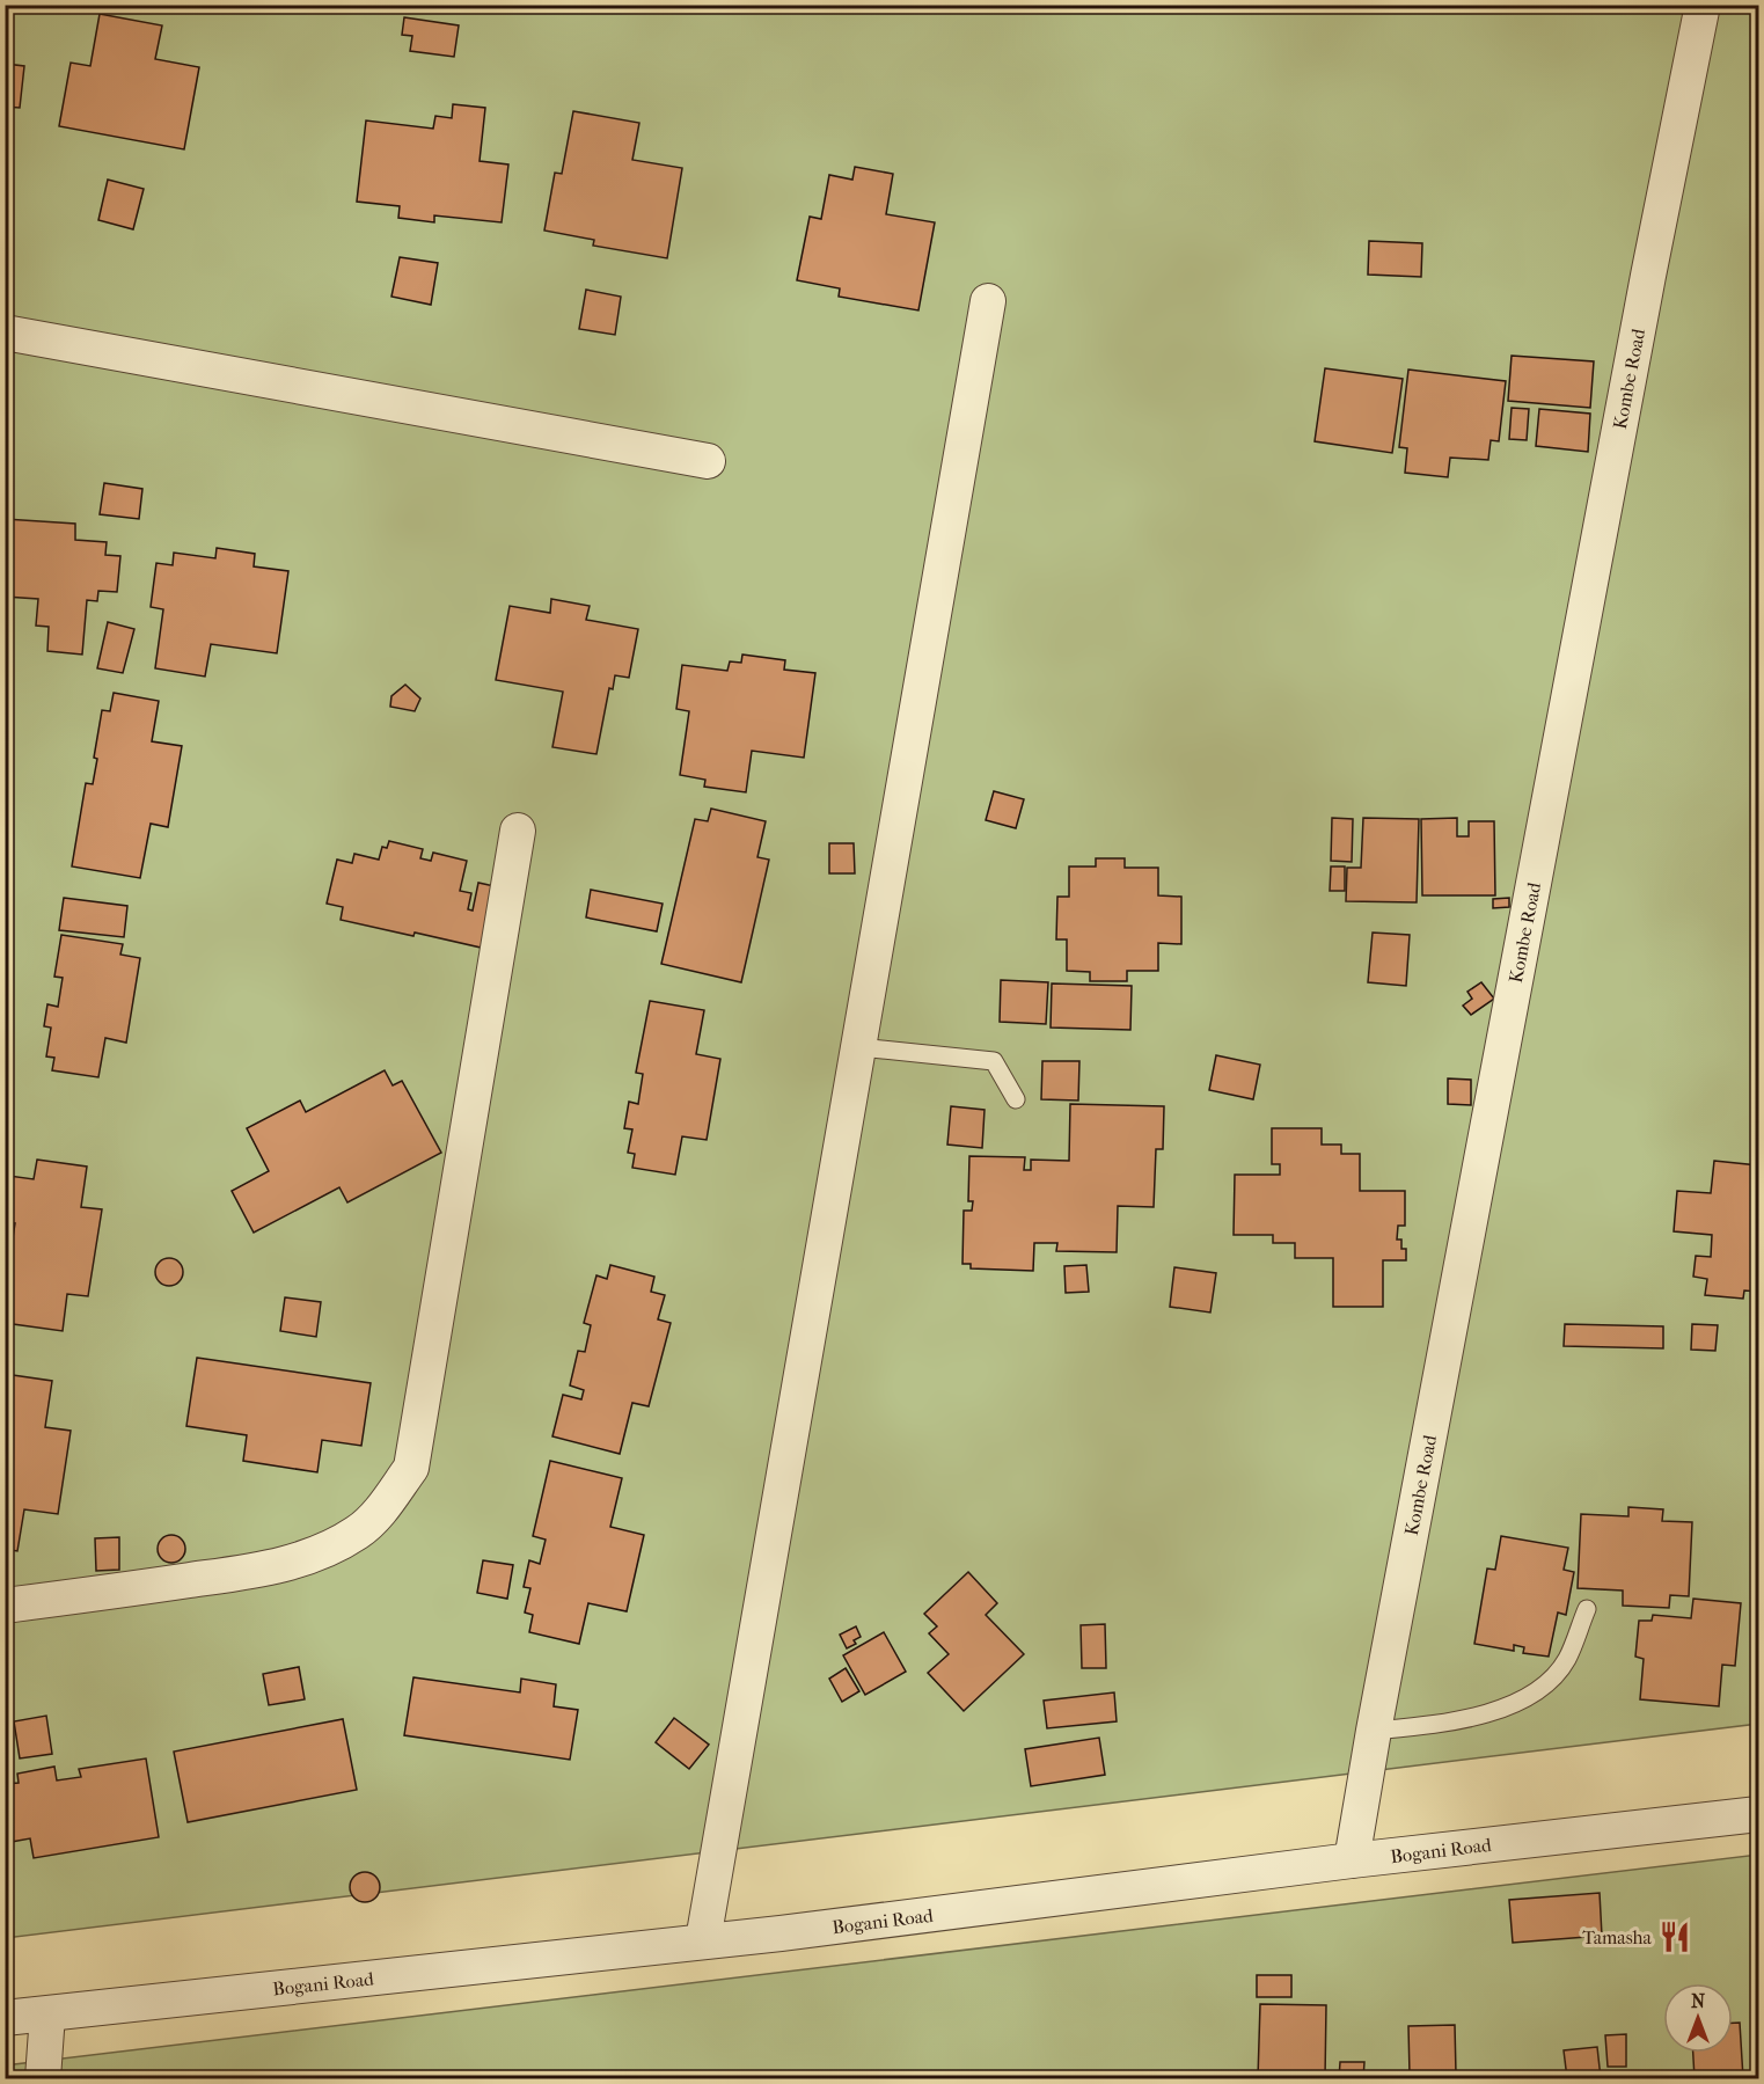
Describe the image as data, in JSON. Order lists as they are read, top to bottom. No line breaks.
{"streets":{"street":["Kombe Road","Bogani Road"]},"crossings":[["Kombe Road","Bogani Road"]],"places":{"restaurant":["Tamasha"]},"north":"top"}
